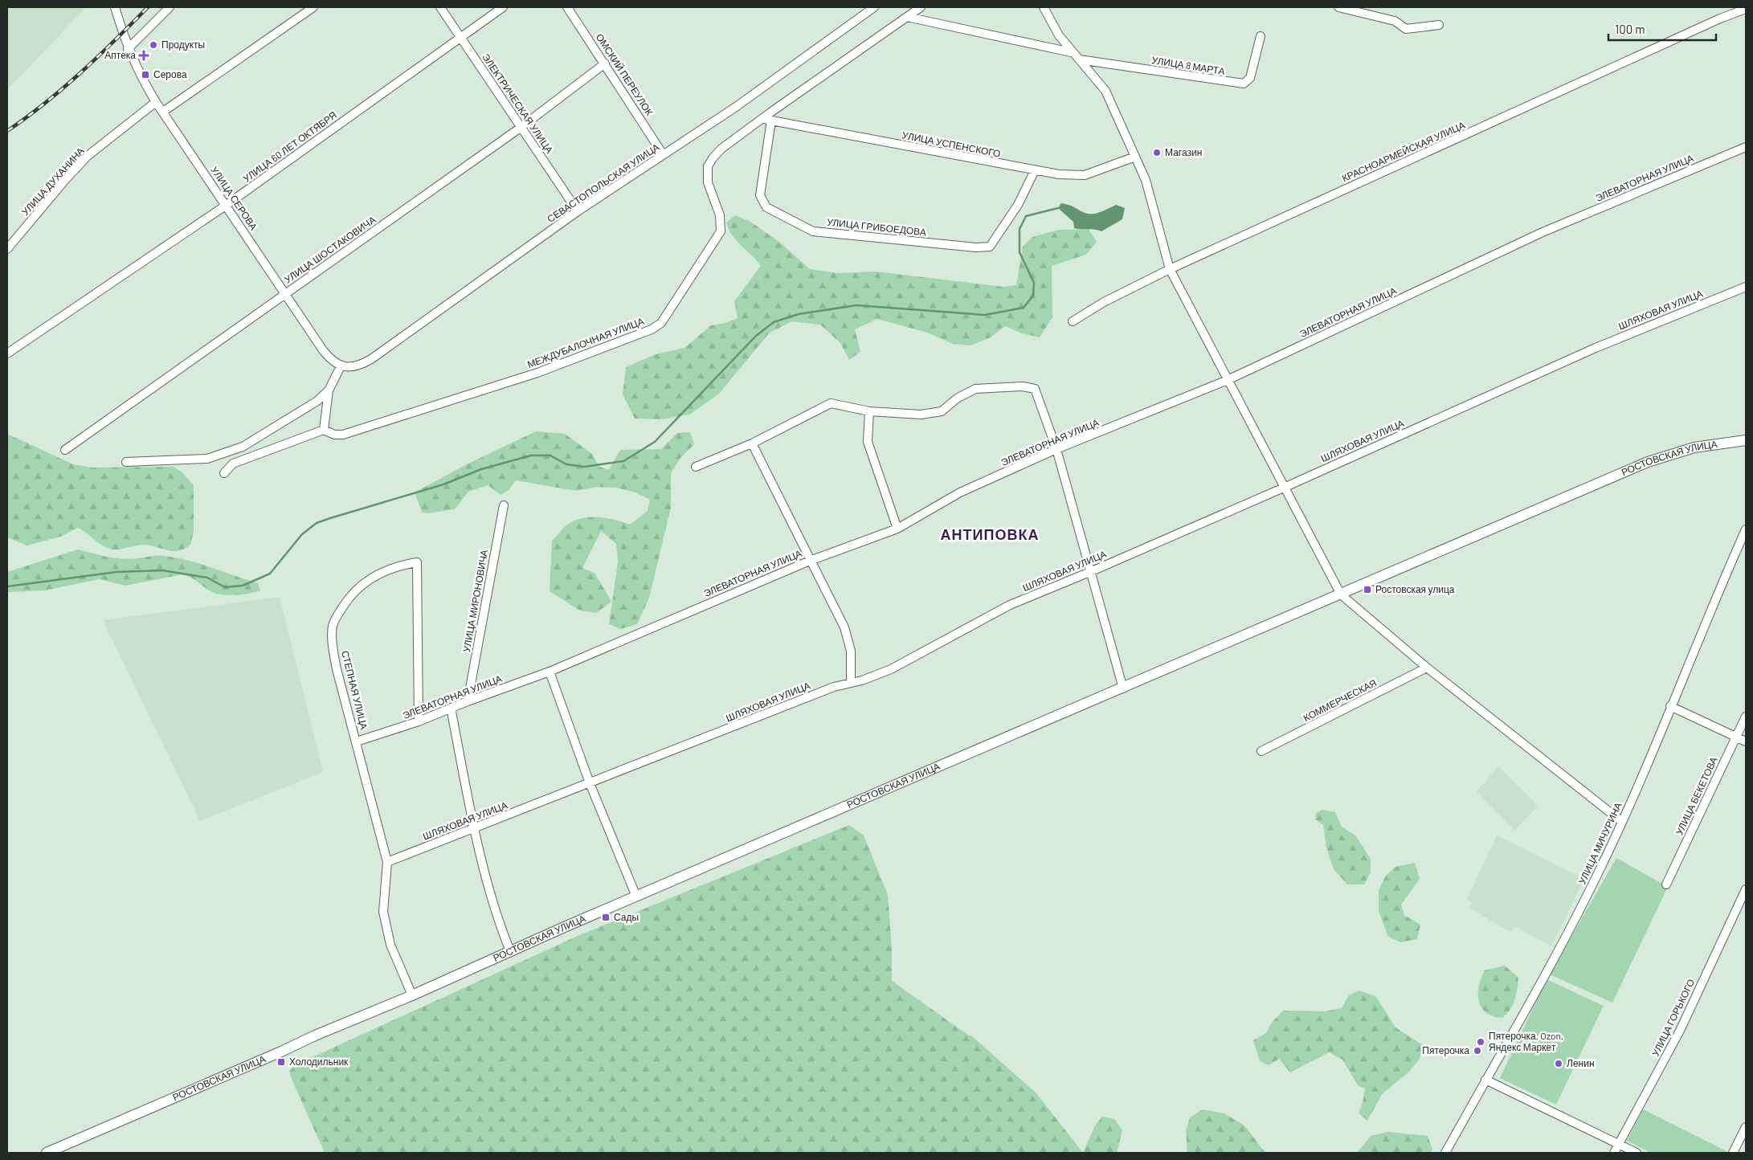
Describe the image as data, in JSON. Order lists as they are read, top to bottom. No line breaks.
{"streets":{"main road":["РОСТОВСКАЯ УЛИЦА"],"street":["УЛИЦА 8 МАРТА","ОМСКИЙ ПЕРЕУЛОК","ЭЛЕКТРИЧЕСКАЯ УЛИЦА","УЛИЦА УСПЕНСКОГО","УЛИЦА 60 ЛЕТ ОКТЯБРЯ","КРАСНОАРМЕЙСКАЯ УЛИЦА","ЭЛЕВАТОРНАЯ УЛИЦА","УЛИЦА ДУХАНИНА","СЕВАСТОПОЛЬСКАЯ УЛИЦА","УЛИЦА СЕРОВА","УЛИЦА ГРИБОЕДОВА","УЛИЦА ШОСТАКОВИЧА","ШЛЯХОВАЯ УЛИЦА","МЕЖДУБАЛОЧНАЯ УЛИЦА","УЛИЦА МИРОНОВИЧА","СТЕПНАЯ УЛИЦА","КОММЕРЧЕСКАЯ","УЛИЦА БЕКЕТОВА","УЛИЦА МИЧУРИНА","УЛИЦА ГОРЬКОГО"]},"crossings":[["ОМСКИЙ ПЕРЕУЛОК","СЕВАСТОПОЛЬСКАЯ УЛИЦА"],["ОМСКИЙ ПЕРЕУЛОК","УЛИЦА ШОСТАКОВИЧА"],["ЭЛЕКТРИЧЕСКАЯ УЛИЦА","УЛИЦА 60 ЛЕТ ОКТЯБРЯ"],["ЭЛЕКТРИЧЕСКАЯ УЛИЦА","СЕВАСТОПОЛЬСКАЯ УЛИЦА"],["ЭЛЕКТРИЧЕСКАЯ УЛИЦА","УЛИЦА ШОСТАКОВИЧА"],["УЛИЦА УСПЕНСКОГО","УЛИЦА ГРИБОЕДОВА"],["УЛИЦА УСПЕНСКОГО","МЕЖДУБАЛОЧНАЯ УЛИЦА"],["УЛИЦА 60 ЛЕТ ОКТЯБРЯ","УЛИЦА СЕРОВА"],["ЭЛЕВАТОРНАЯ УЛИЦА","УЛИЦА МИРОНОВИЧА"],["ЭЛЕВАТОРНАЯ УЛИЦА","СТЕПНАЯ УЛИЦА"],["УЛИЦА ДУХАНИНА","УЛИЦА СЕРОВА"],["СЕВАСТОПОЛЬСКАЯ УЛИЦА","УЛИЦА СЕРОВА"],["УЛИЦА СЕРОВА","УЛИЦА ШОСТАКОВИЧА"],["ШЛЯХОВАЯ УЛИЦА","СТЕПНАЯ УЛИЦА"],["РОСТОВСКАЯ УЛИЦА","СТЕПНАЯ УЛИЦА"]],"districts":["АНТИПОВКА"],"places":{"other":["Продукты","Магазин","Пятерочка, Ozon, Яндекс Маркет","Пятерочка","Ленин"],"health":["Аптека"],"transit":["Серова","Ростовская улица","Сады","Холодильник"]},"scale_bar":"100 m"}
